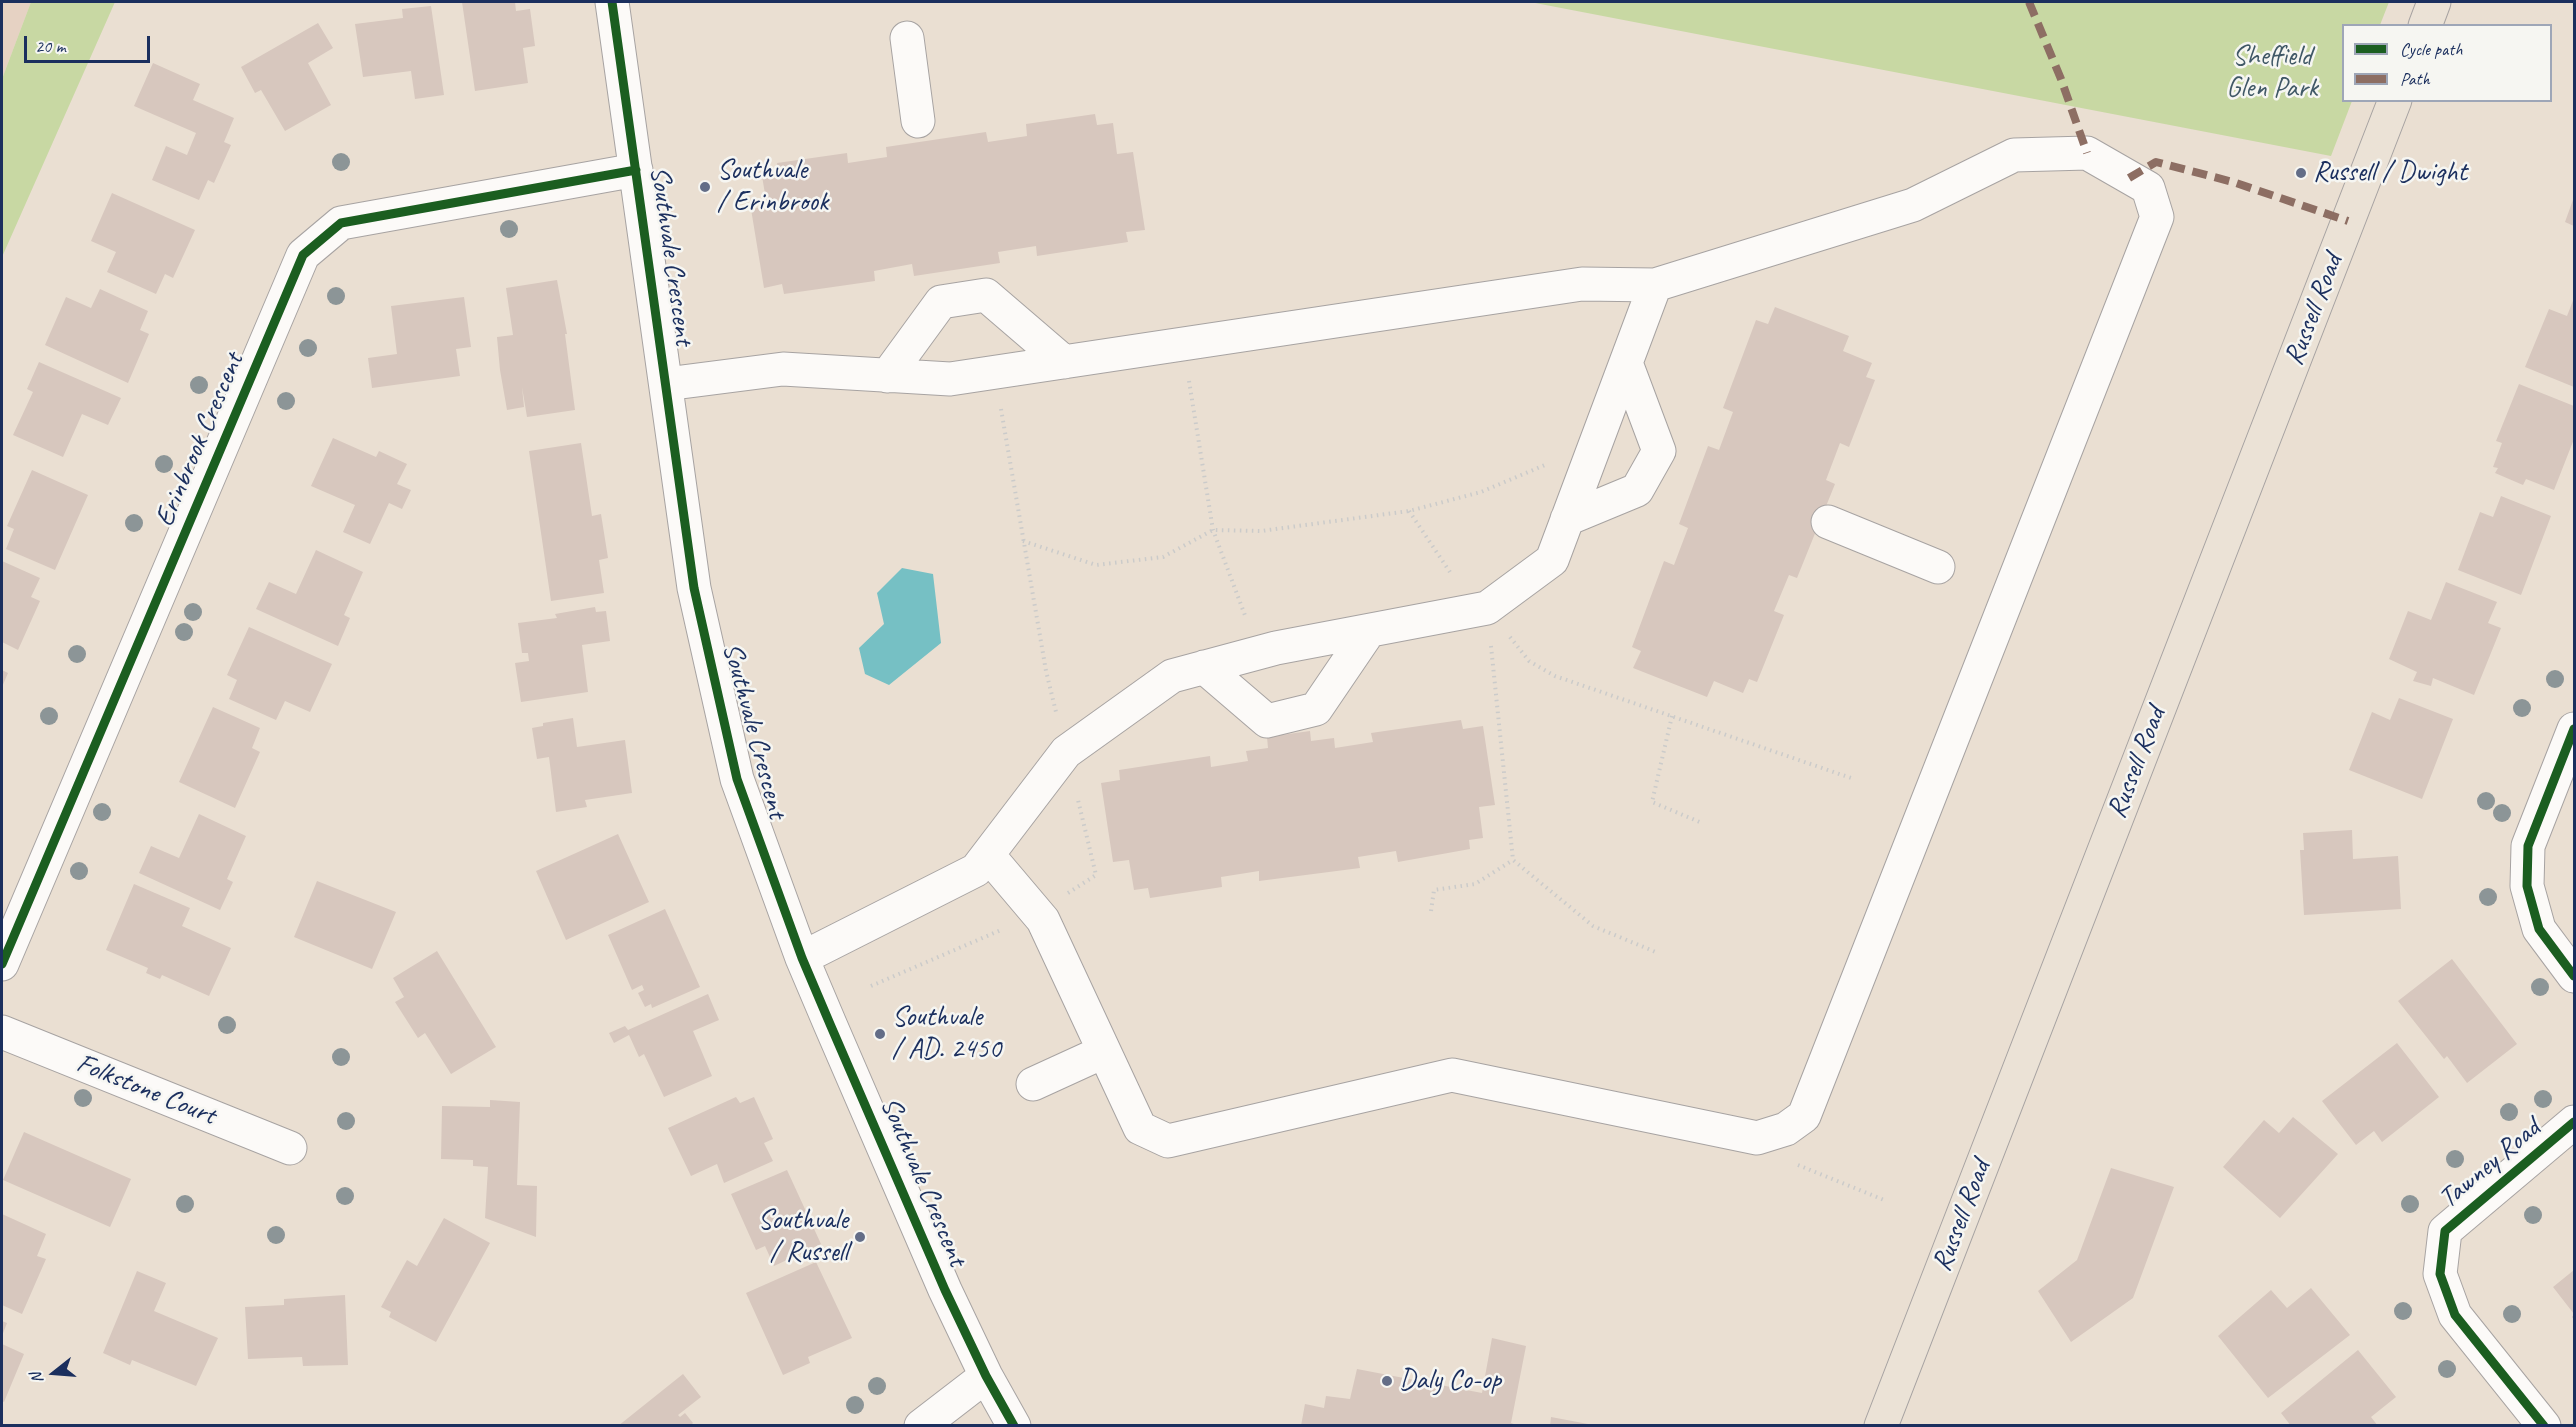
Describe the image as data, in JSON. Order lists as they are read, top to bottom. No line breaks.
{"streets":{"main road":["Russell Road"],"street":["Southvale Crescent","Erinbrook Crescent","Folkstone Court","Tawney Road"]},"crossings":[["Southvale Crescent","Erinbrook Crescent"]],"parks":["Sheffield Glen Park"],"places":["Russell / Dwight","Southvale / Erinbrook","Southvale / AD. 2450","Southvale / Russell","Daly Co-op"],"legend":["Cycle path","Path"],"scale_bar":"20 m","north":"left"}
